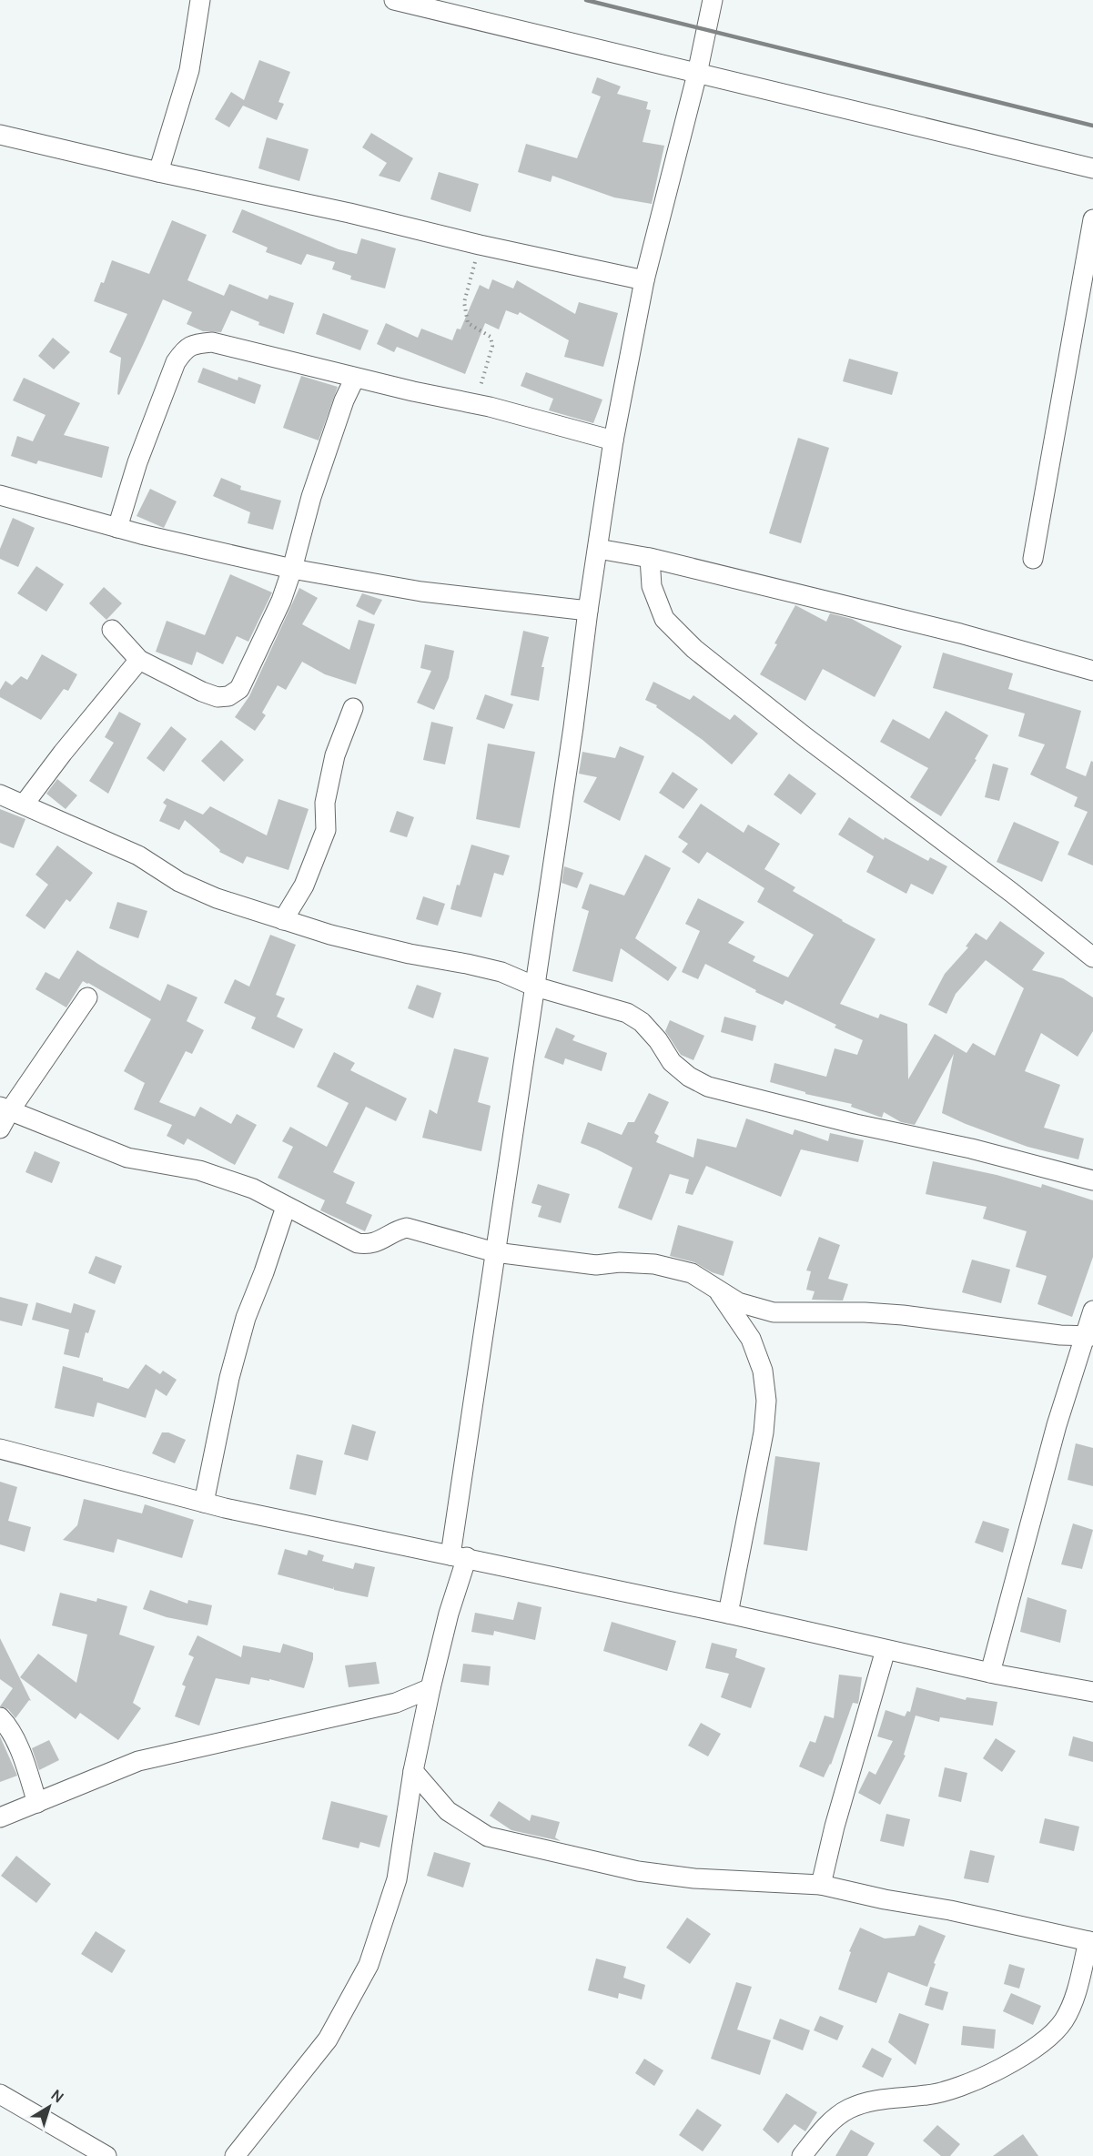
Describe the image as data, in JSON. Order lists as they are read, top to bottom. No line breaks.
{"north":"top right"}
